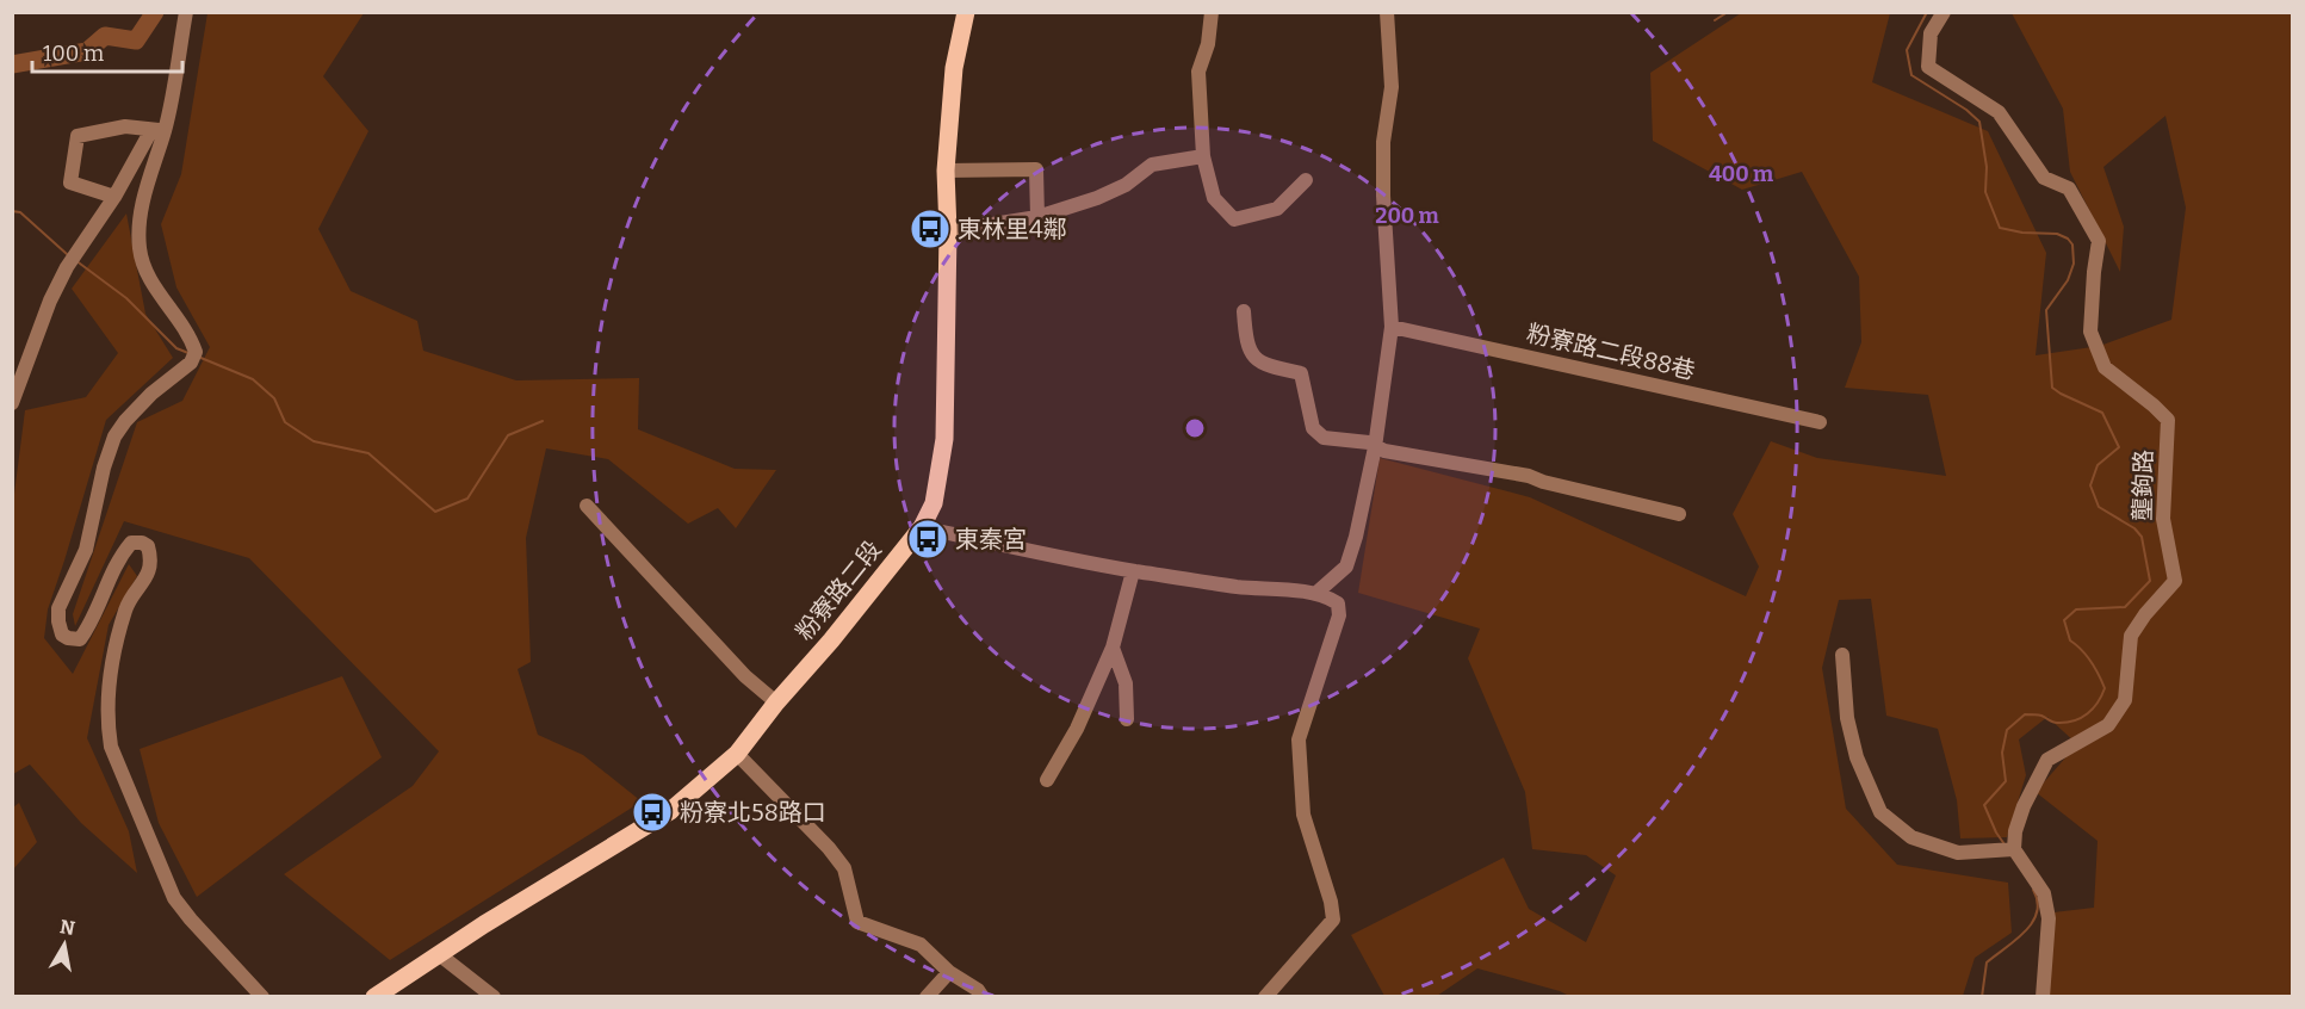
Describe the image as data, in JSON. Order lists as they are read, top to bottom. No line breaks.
{"streets":{"main road":["粉寮路二段"],"street":["粉寮路二段88巷","壟鉤路"]},"places":{"bus stop":["東林里4鄰","東秦宮","粉寮北58路口"]},"scale_bar":"100 m","north":"top","rings":["400 m","200 m"]}
